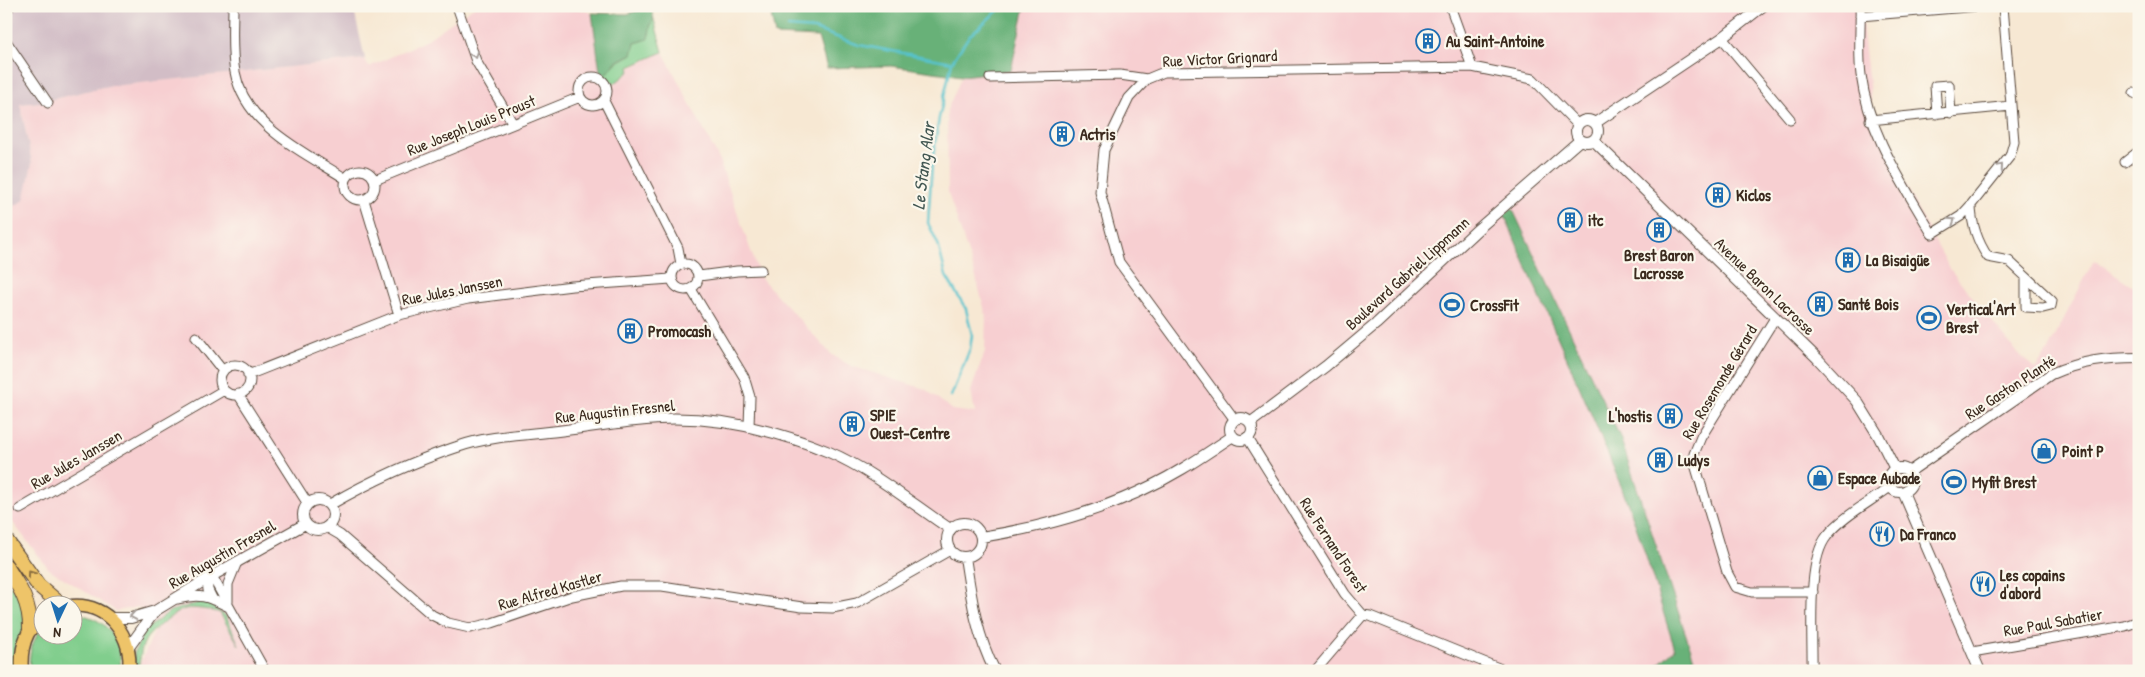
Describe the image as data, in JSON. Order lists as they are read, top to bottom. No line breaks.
{"streets":{"street":["Rue Victor Grignard","Rue Joseph Louis Proust","Boulevard Gabriel Lippmann","Avenue Baron Lacrosse","Rue Jules Janssen","Rue Rosemonde Gérard","Rue Gaston Planté","Rue Augustin Fresnel","Rue Fernand Forest","Rue Alfred Kastler","Rue Paul Sabatier"]},"crossings":[["Rue Victor Grignard","Boulevard Gabriel Lippmann"],["Rue Victor Grignard","Avenue Baron Lacrosse"],["Rue Victor Grignard","Rue Fernand Forest"],["Boulevard Gabriel Lippmann","Avenue Baron Lacrosse"],["Boulevard Gabriel Lippmann","Rue Fernand Forest"],["Avenue Baron Lacrosse","Rue Rosemonde Gérard"],["Avenue Baron Lacrosse","Rue Gaston Planté"],["Rue Augustin Fresnel","Rue Alfred Kastler"]],"water":["Le Stang Alar"],"places":{"building":["Au Saint-Antoine","Actris","Kiclos","itc","Brest Baron Lacrosse","La Bisaigüe","Santé Bois","Promocash","L'hostis","SPIE Ouest-Centre","Ludys"],"sports":["CrossFit","Vertical'Art Brest","Myfit Brest"],"shop":["Point P","Espace Aubade"],"restaurant":["Da Franco","Les copains d'abord"]},"north":"bottom"}
